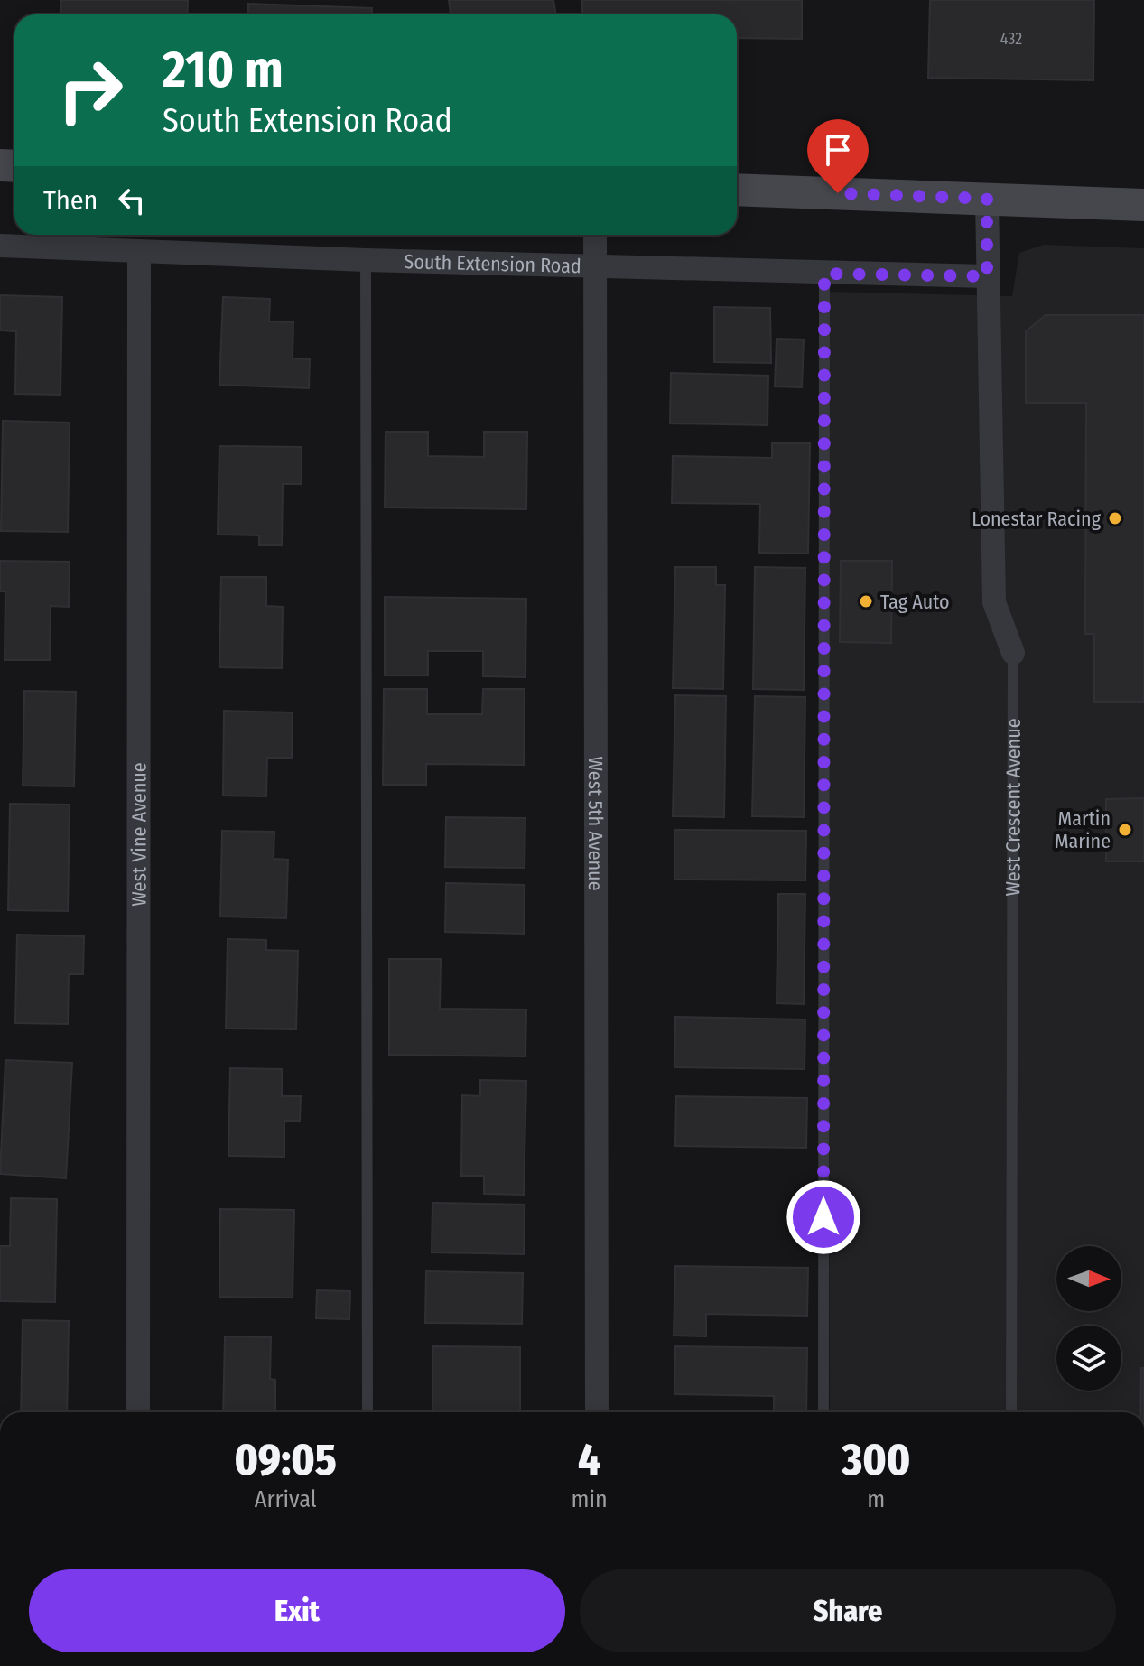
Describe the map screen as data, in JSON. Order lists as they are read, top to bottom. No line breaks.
{"streets":{"street":["South Extension Road","West Crescent Avenue","West 5th Avenue","West Vine Avenue"]},"crossings":[["South Extension Road","West Crescent Avenue"],["South Extension Road","West 5th Avenue"],["South Extension Road","West Vine Avenue"]],"places":["Lonestar Racing","Tag Auto","Martin Marine"],"house_numbers":["432"],"north":"right","page":{"turn":["210 m","South Extension Road"],"then":"Then","eta":["09:05","Arrival","4","min","300","m"],"buttons":["Exit","Share"]}}
